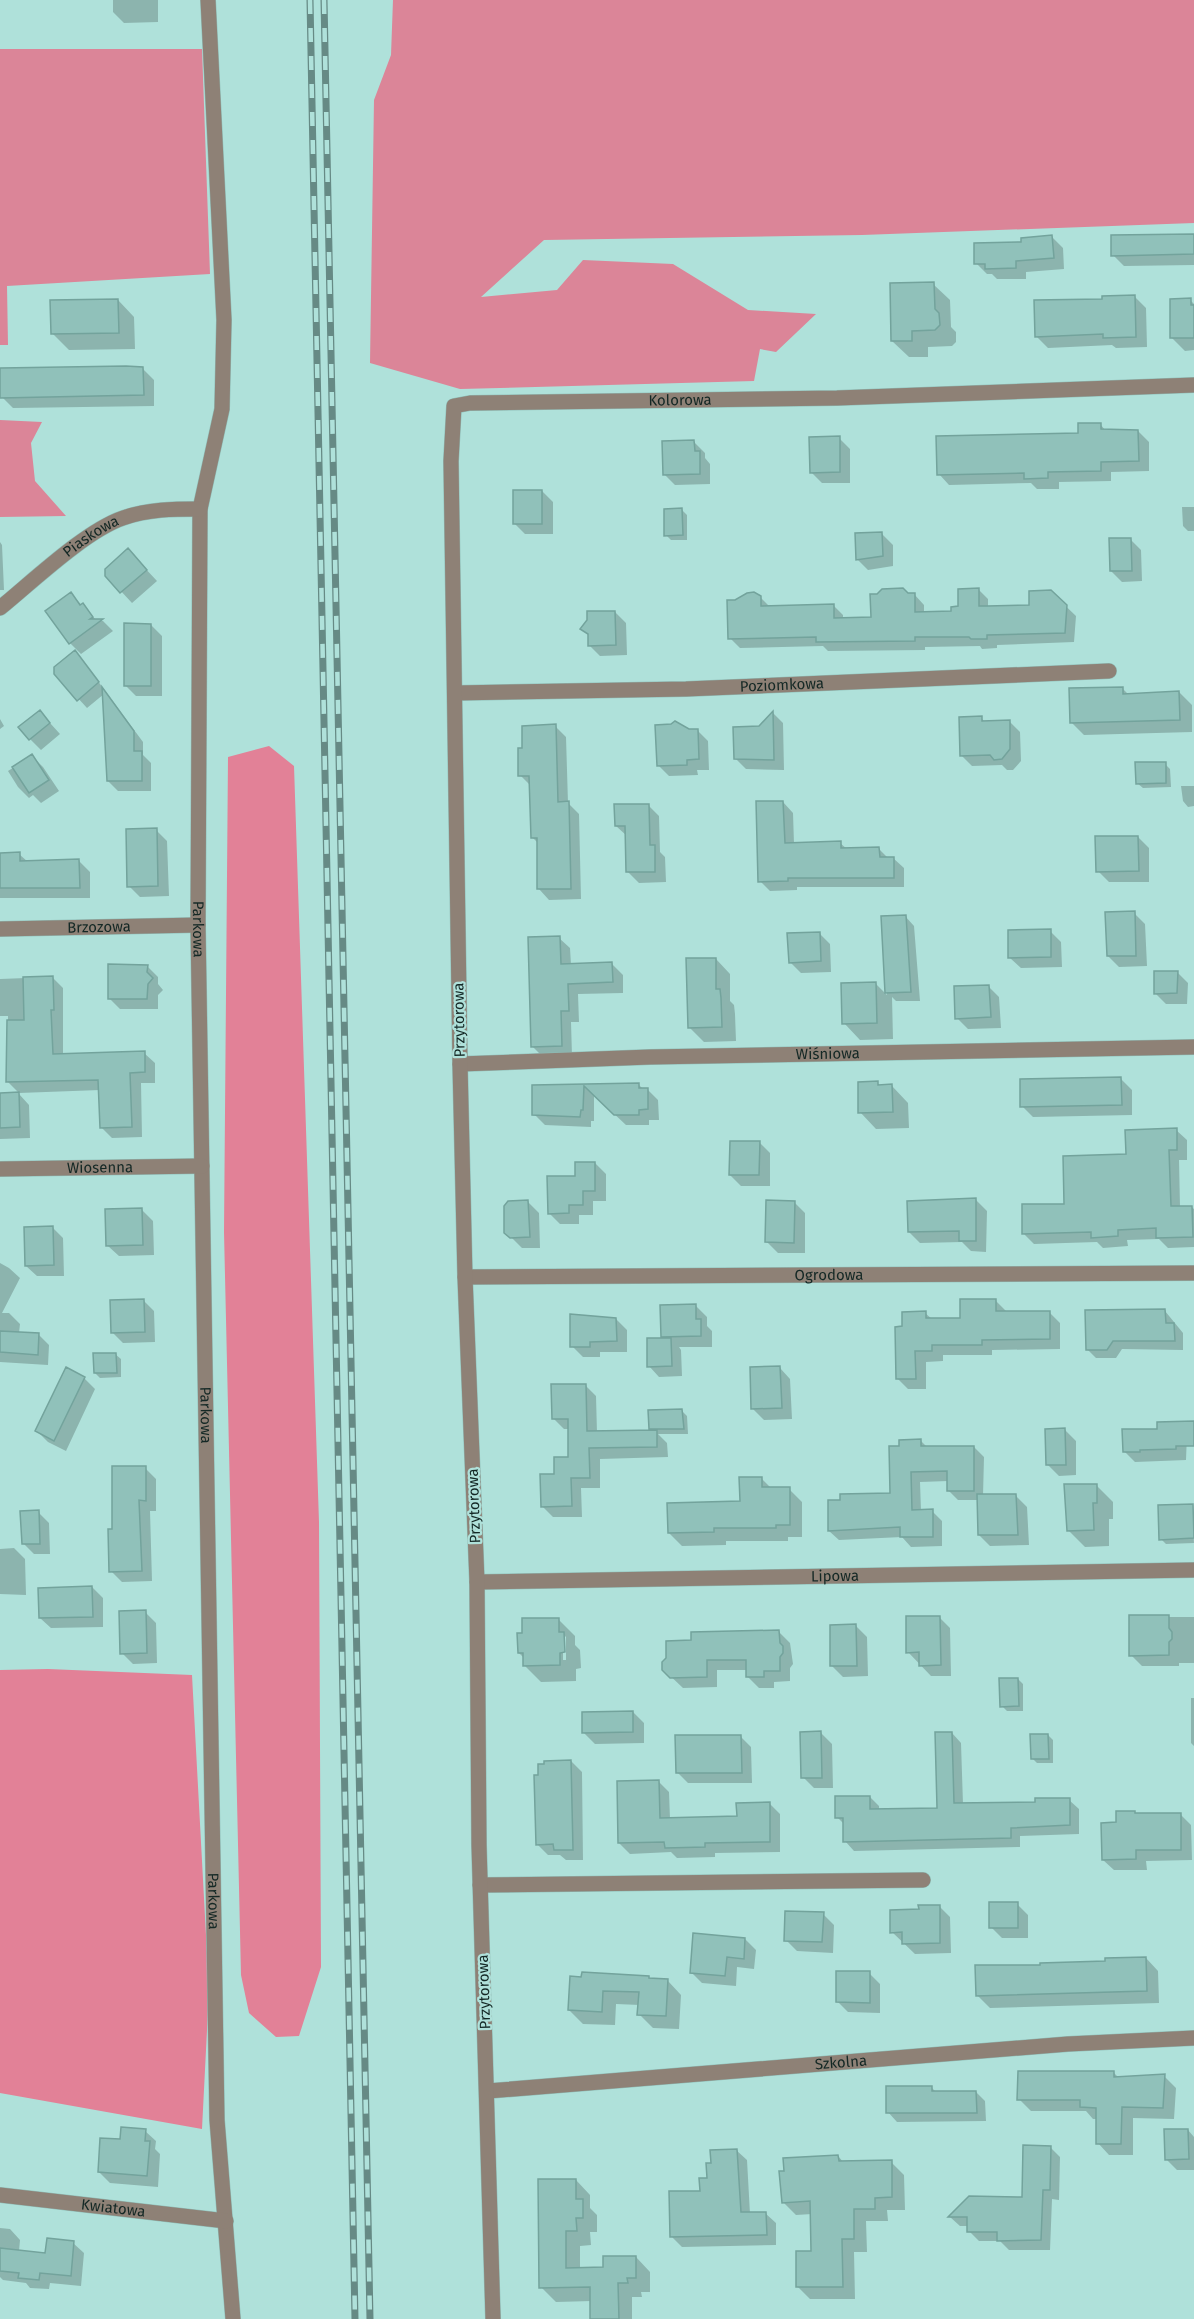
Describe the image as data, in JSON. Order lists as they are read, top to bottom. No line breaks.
{"streets":{"street":["Kolorowa","Piaskowa","Poziomkowa","Brzozowa","Parkowa","Przytorowa","Wiśniowa","Wiosenna","Ogrodowa","Lipowa","Szkolna","Kwiatowa"]},"crossings":[["Kolorowa","Poziomkowa"],["Kolorowa","Przytorowa"],["Piaskowa","Parkowa"],["Poziomkowa","Przytorowa"],["Brzozowa","Parkowa"],["Parkowa","Wiosenna"],["Parkowa","Kwiatowa"],["Przytorowa","Wiśniowa"],["Przytorowa","Ogrodowa"],["Przytorowa","Lipowa"],["Przytorowa","Szkolna"]]}
